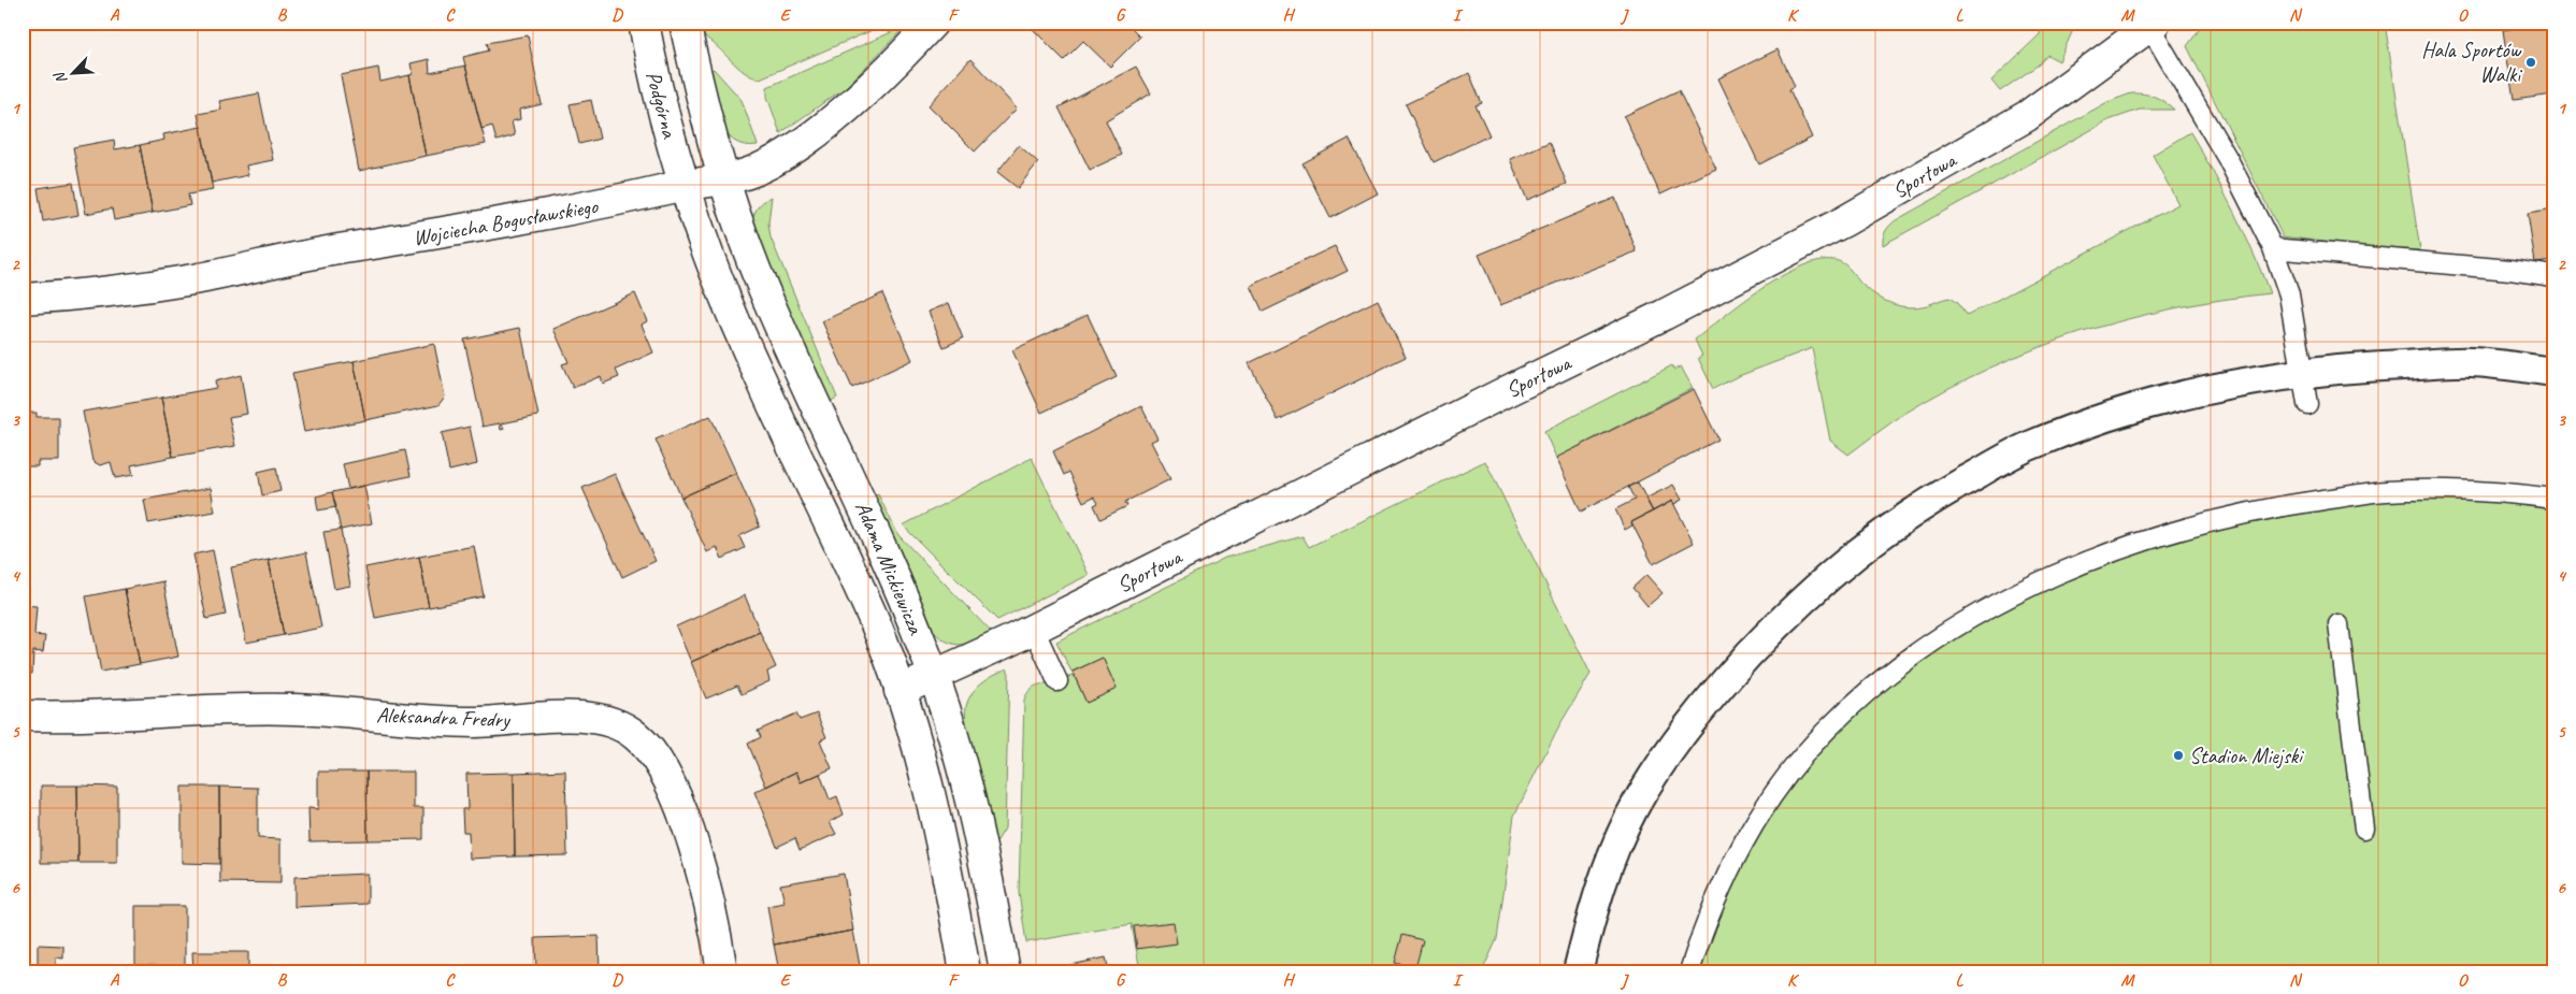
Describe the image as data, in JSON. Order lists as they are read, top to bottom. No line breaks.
{"streets":{"street":["Podgórna","Sportowa","Wojciecha Bogusławskiego","Adama Mickiewicza","Aleksandra Fredry"]},"crossings":[["Podgórna","Wojciecha Bogusławskiego"],["Podgórna","Adama Mickiewicza"],["Sportowa","Adama Mickiewicza"],["Wojciecha Bogusławskiego","Adama Mickiewicza"]],"places":["Hala Sportów Walki","Stadion Miejski"],"north":"bottom left","grid":{"columns":["A","B","C","D","E","F","G","H","I","J","K","L","M","N","O"],"rows":["1","2","3","4","5","6"]}}
